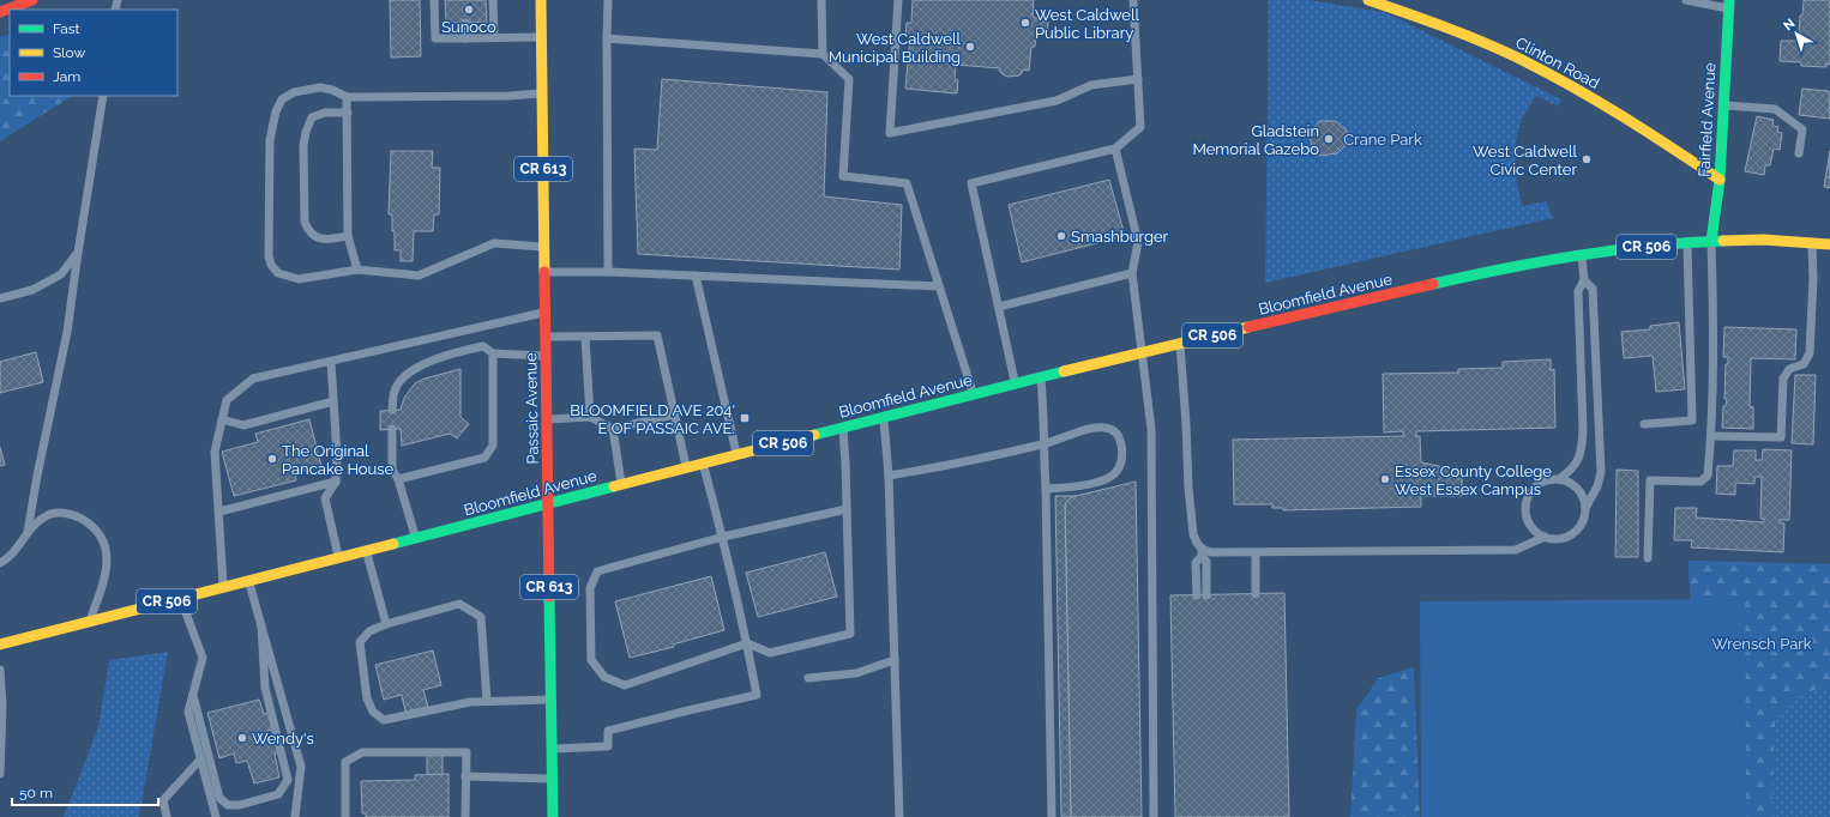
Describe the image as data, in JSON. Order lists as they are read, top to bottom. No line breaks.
{"streets":{"main road":["Clinton Road","Fairfield Avenue","CR 613","CR 506","Bloomfield Avenue","Passaic Avenue"]},"crossings":[["Clinton Road","Fairfield Avenue"],["Fairfield Avenue","Bloomfield Avenue"],["Bloomfield Avenue","Passaic Avenue"]],"parks":["Crane Park","Wrensch Park"],"places":{"other":["Sunoco","West Caldwell Public Library","West Caldwell Municipal Building","Gladstein Memorial Gazebo","West Caldwell Civic Center","Smashburger","The Original Pancake House","Essex County College West Essex Campus","Wendy's"],"transit":["BLOOMFIELD AVE 204' E OF PASSAIC AVE."]},"legend":["Fast","Slow","Jam"],"scale_bar":"50 m","north":"top left"}
